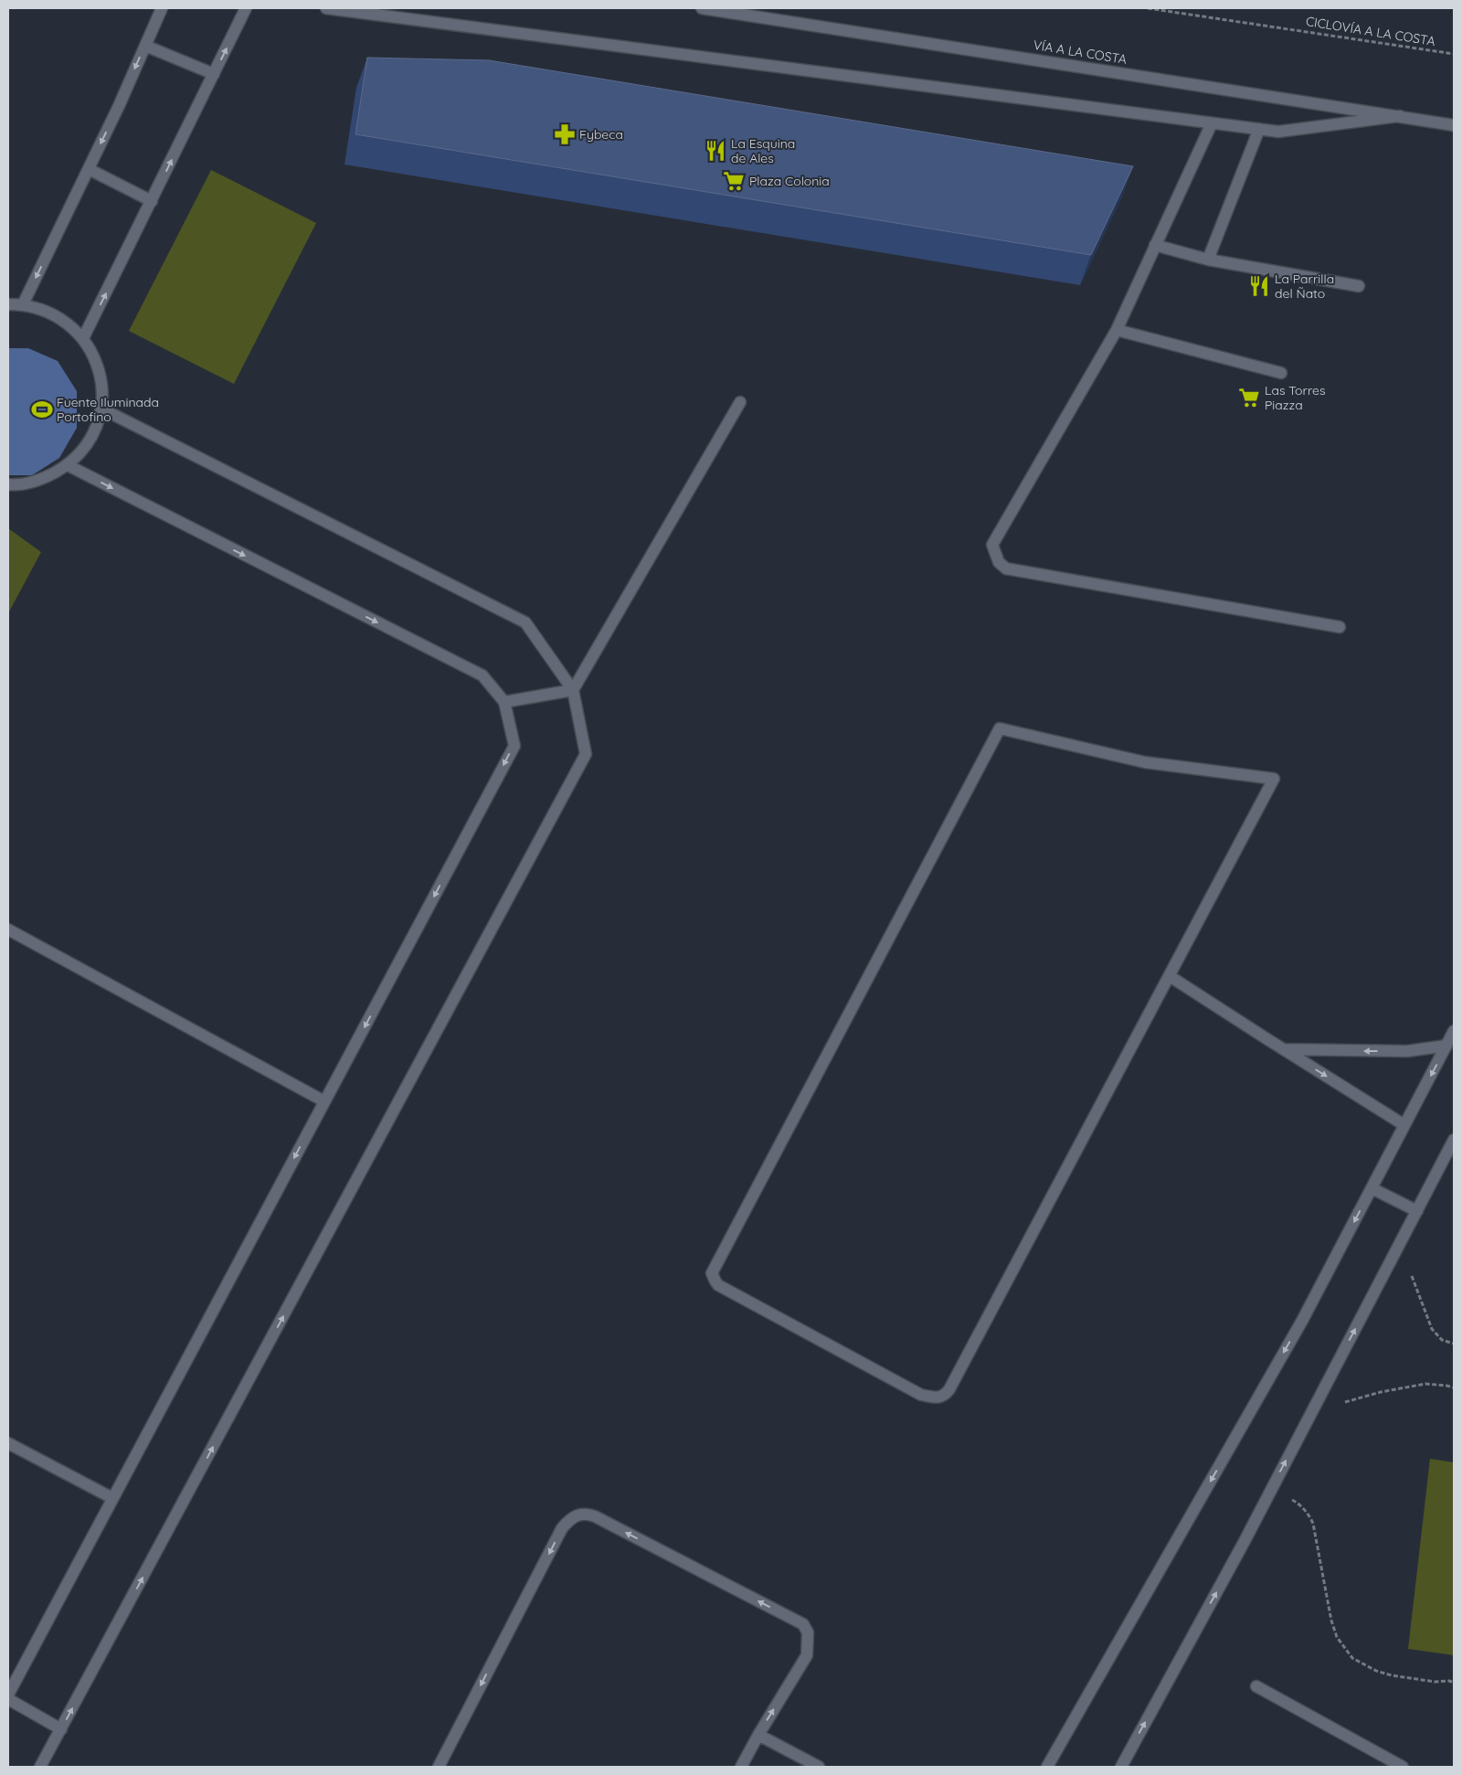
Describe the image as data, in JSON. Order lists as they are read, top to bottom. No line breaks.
{"streets":{"street":["VÍA A LA COSTA"],"path":["CICLOVÍA A LA COSTA"]},"places":{"pharmacy":["Fybeca"],"restaurant":["La Esquina de Ales","La Parrilla del Ñato"],"supermarket":["Plaza Colonia","Las Torres Piazza"],"sports":["Fuente Iluminada Portofino"]}}
